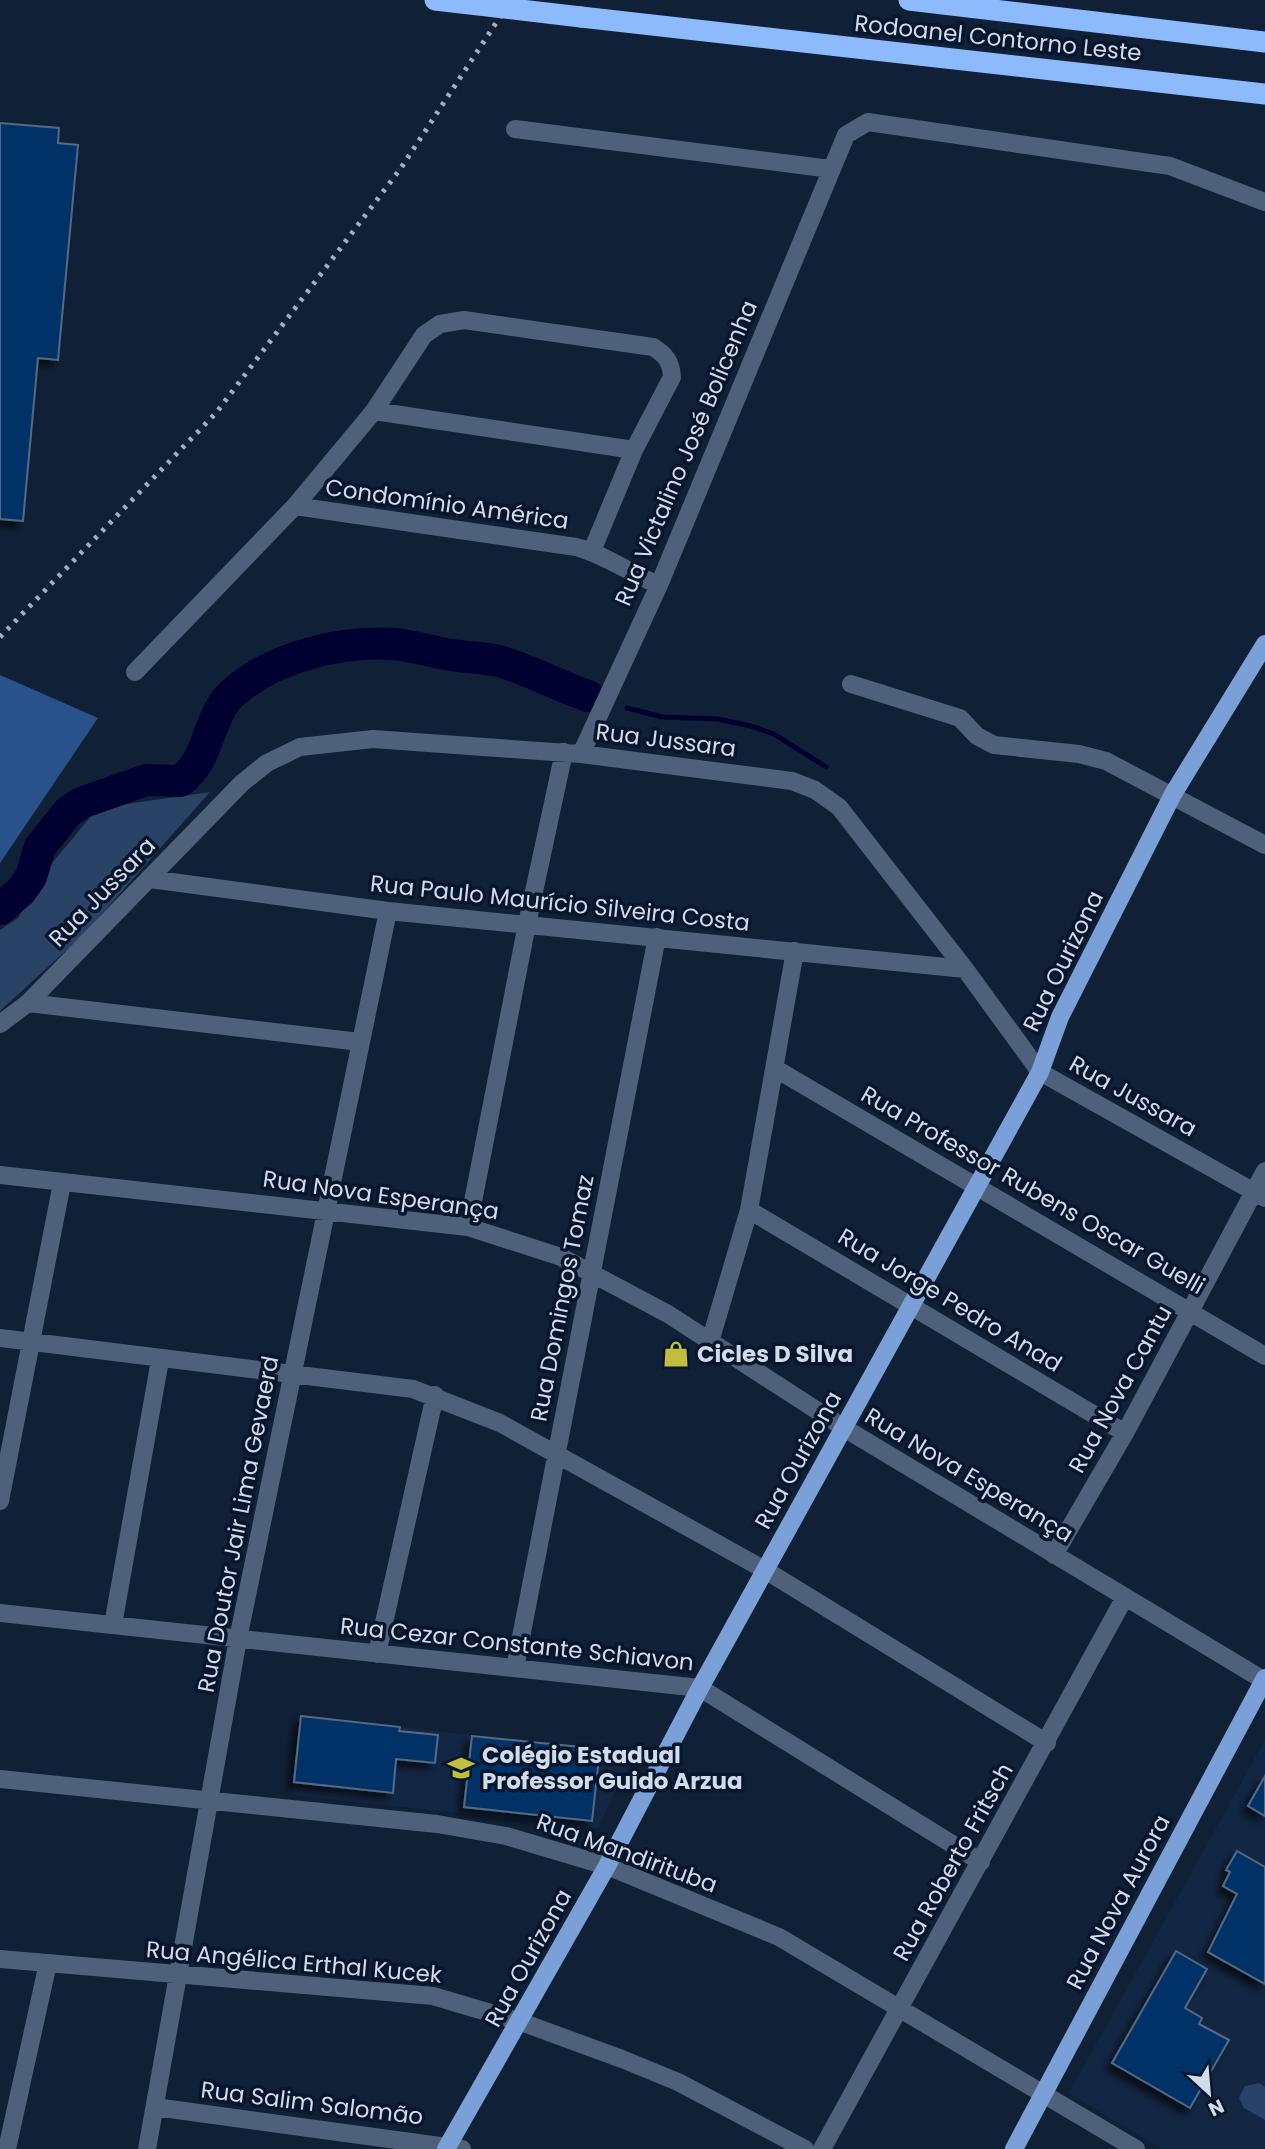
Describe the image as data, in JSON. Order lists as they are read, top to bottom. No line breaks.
{"streets":{"highway":["Rodoanel Contorno Leste"],"main road":["Rua Ourizona","Rua Nova Aurora"],"street":["Rua Victalino José Bolicenha","Condomínio América","Rua Jussara","Rua Paulo Maurício Silveira Costa","Rua Professor Rubens Oscar Guelli","Rua Nova Esperança","Rua Domingos Tomaz","Rua Jorge Pedro Anad","Rua Nova Cantu","Rua Doutor Jair Lima Gevaerd","Rua Cezar Constante Schiavon","Rua Mandirituba","Rua Roberto Fritsch","Rua Angélica Erthal Kucek","Rua Salim Salomão"]},"crossings":[["Rua Victalino José Bolicenha","Condomínio América"],["Rua Victalino José Bolicenha","Rua Jussara"],["Rua Victalino José Bolicenha","Rua Paulo Maurício Silveira Costa"],["Rua Victalino José Bolicenha","Rua Nova Esperança"],["Rua Jussara","Rua Paulo Maurício Silveira Costa"],["Rua Jussara","Rua Ourizona"],["Rua Jussara","Rua Nova Cantu"],["Rua Paulo Maurício Silveira Costa","Rua Domingos Tomaz"],["Rua Paulo Maurício Silveira Costa","Rua Doutor Jair Lima Gevaerd"],["Rua Ourizona","Rua Professor Rubens Oscar Guelli"],["Rua Ourizona","Rua Nova Esperança"],["Rua Ourizona","Rua Jorge Pedro Anad"],["Rua Ourizona","Rua Cezar Constante Schiavon"],["Rua Ourizona","Rua Mandirituba"],["Rua Ourizona","Rua Angélica Erthal Kucek"],["Rua Ourizona","Rua Salim Salomão"],["Rua Professor Rubens Oscar Guelli","Rua Nova Cantu"],["Rua Nova Esperança","Rua Domingos Tomaz"],["Rua Nova Esperança","Rua Nova Cantu"],["Rua Nova Esperança","Rua Doutor Jair Lima Gevaerd"],["Rua Nova Esperança","Rua Roberto Fritsch"],["Rua Nova Esperança","Rua Nova Aurora"],["Rua Domingos Tomaz","Rua Cezar Constante Schiavon"],["Rua Jorge Pedro Anad","Rua Nova Cantu"],["Rua Doutor Jair Lima Gevaerd","Rua Cezar Constante Schiavon"],["Rua Doutor Jair Lima Gevaerd","Rua Mandirituba"],["Rua Doutor Jair Lima Gevaerd","Rua Angélica Erthal Kucek"],["Rua Doutor Jair Lima Gevaerd","Rua Salim Salomão"],["Rua Cezar Constante Schiavon","Rua Roberto Fritsch"],["Rua Mandirituba","Rua Roberto Fritsch"],["Rua Mandirituba","Rua Nova Aurora"]],"places":{"shop":["Cicles D Silva"],"school or university":["Colégio Estadual Professor Guido Arzua"]},"north":"bottom right"}
